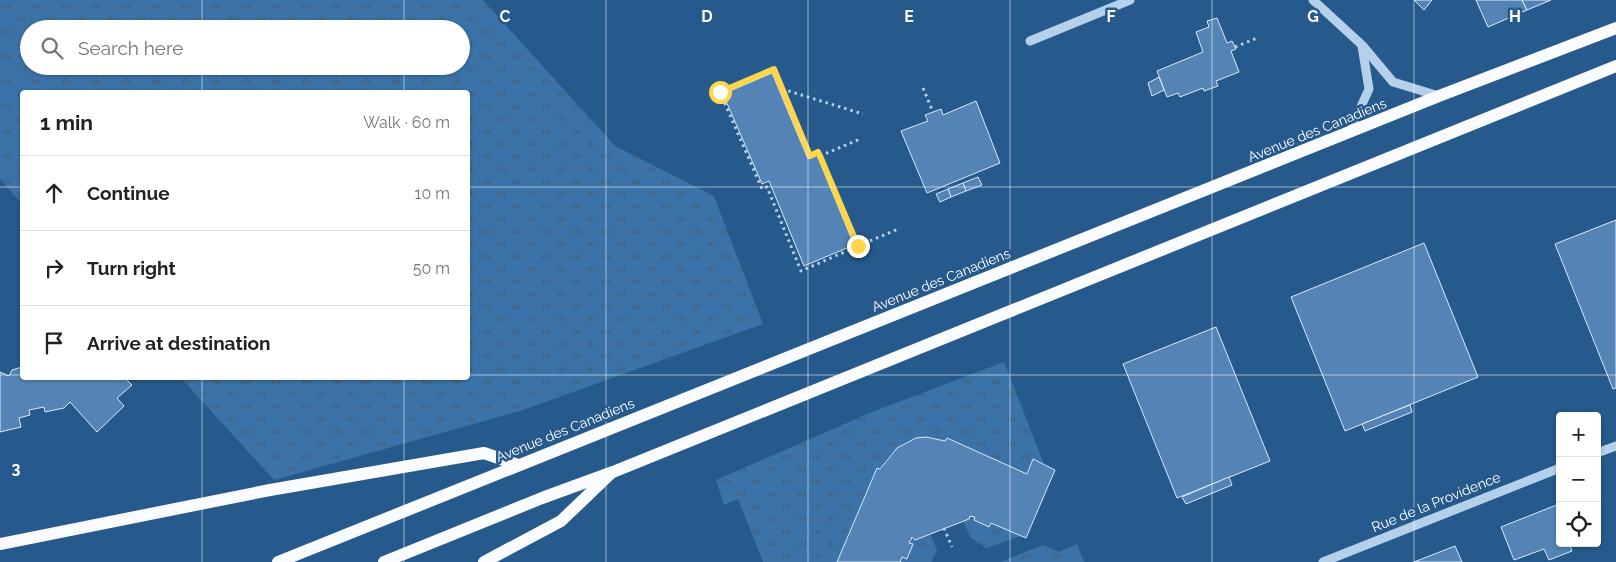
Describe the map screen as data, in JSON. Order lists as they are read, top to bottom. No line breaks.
{"streets":{"main road":["Avenue des Canadiens"],"street":["Rue de la Providence"]},"page":{"search":"Search here","heading":["1 min","Walk · 60 m"],"list":[["Continue","10 m"],["Turn right","50 m"],"Arrive at destination"],"map_buttons":["+","−"]},"grid":{"columns":["C","D","E","F","G","H"],"rows":["3"]}}
